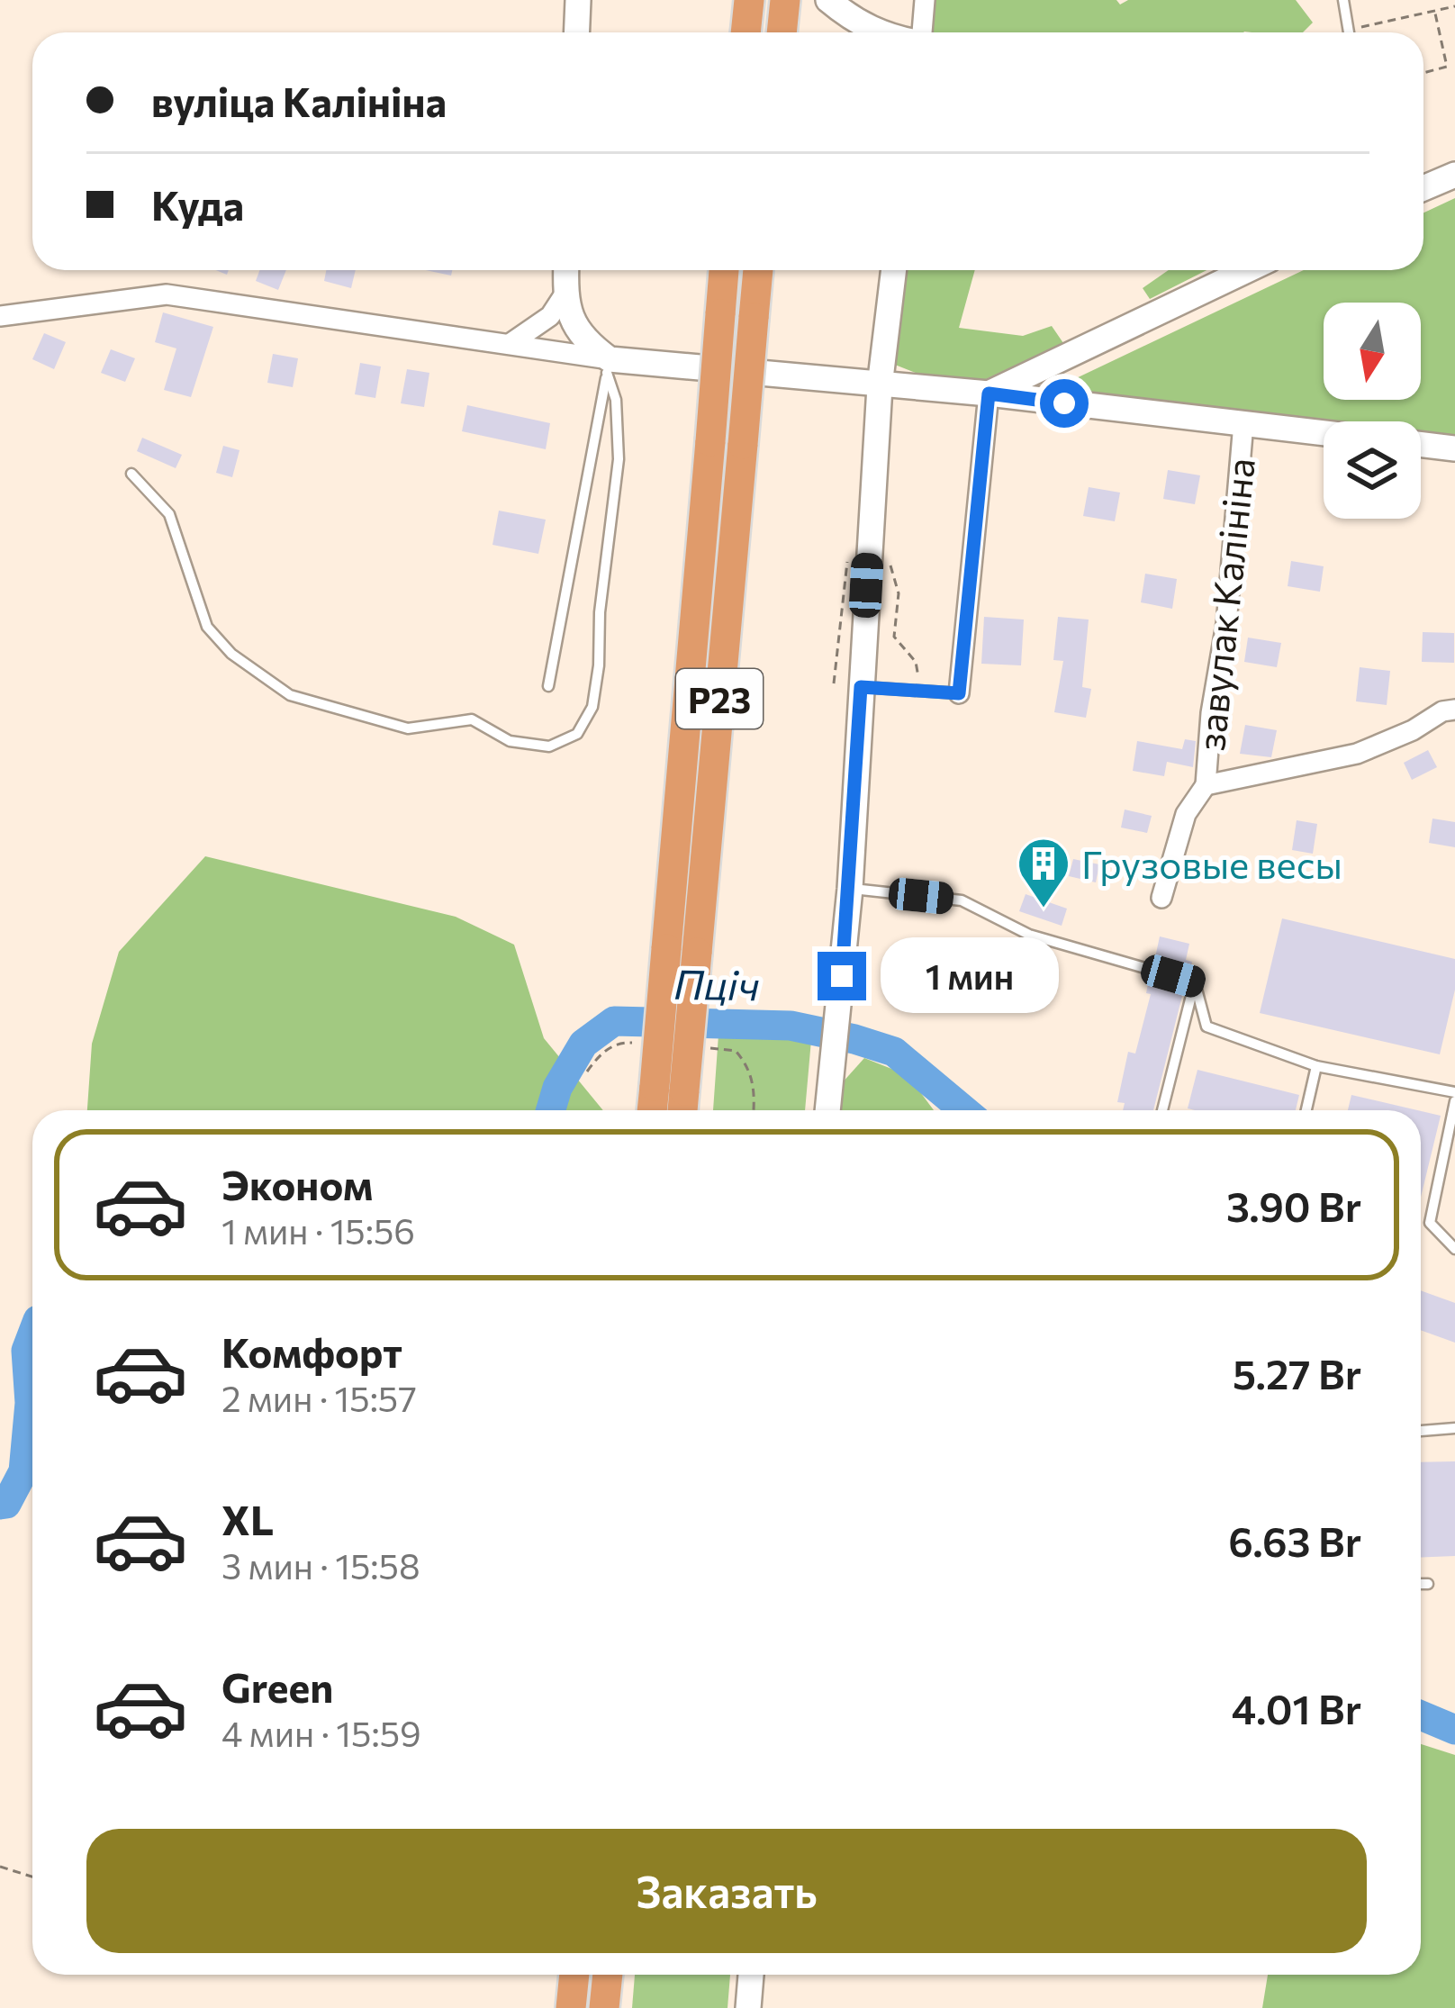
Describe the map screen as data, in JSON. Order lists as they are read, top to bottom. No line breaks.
{"streets":{"highway":["Р23"],"street":["завулак Калініна"]},"water":["Пціч"],"places":{"building":["Грузовые весы"]},"north":"bottom","page":{"banner":["вуліца Калініна","Куда"],"bubble":"1 мин","list":[{"name":"Эконом","note":"1 мин · 15:56","value":"3.90 Br"},{"name":"Комфорт","note":"2 мин · 15:57","value":"5.27 Br"},{"name":"XL","note":"3 мин · 15:58","value":"6.63 Br"},{"name":"Green","note":"4 мин · 15:59","value":"4.01 Br"}],"buttons":"Заказать"}}
